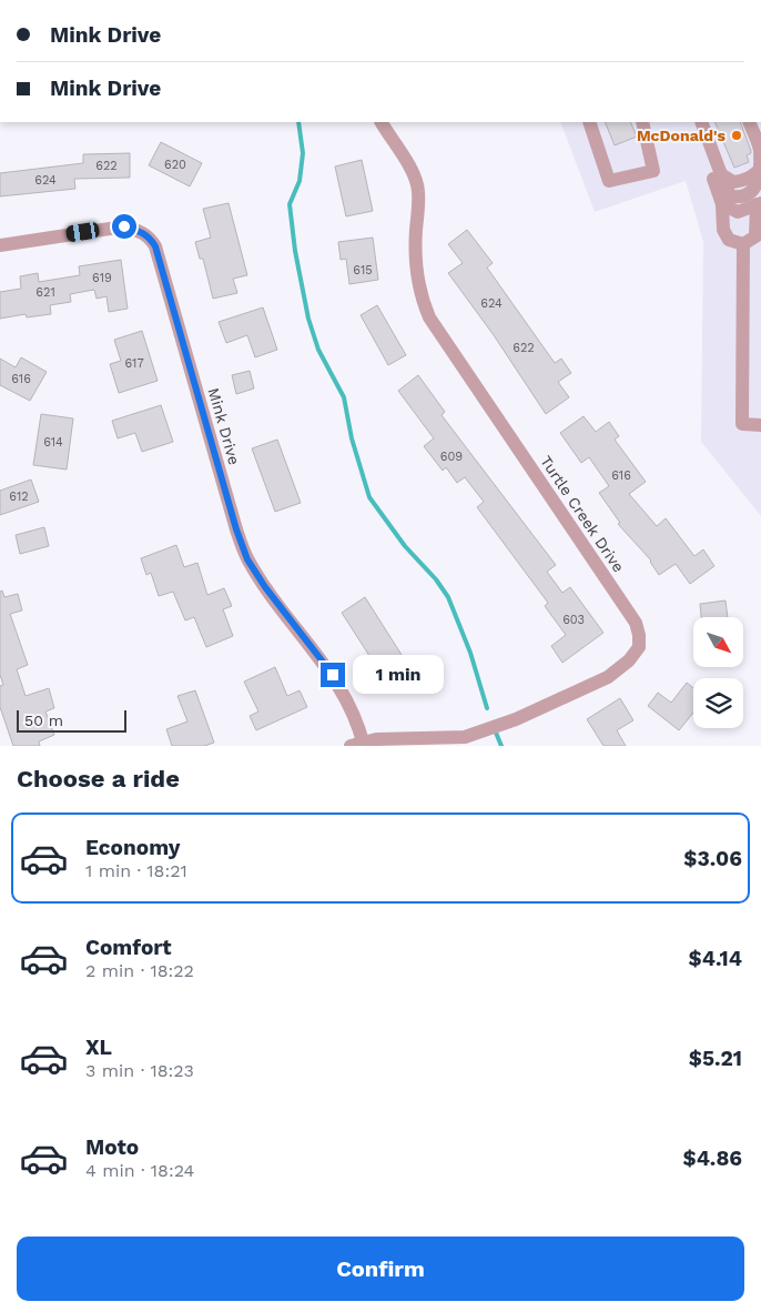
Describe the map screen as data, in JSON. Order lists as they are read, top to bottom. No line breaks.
{"streets":{"street":["Mink Drive","Turtle Creek Drive"]},"crossings":[["Mink Drive","Turtle Creek Drive"]],"places":["McDonald's"],"house_numbers":["620","622","624","615","619","621","624","622","617","616","614","609","616","612","603"],"scale_bar":"50 m","north":"bottom right","page":{"banner":["Mink Drive","Mink Drive"],"bubble":"1 min","scale":"50 m","heading":"Choose a ride","list":[{"name":"Economy","note":"1 min · 18:21","value":"$3.06"},{"name":"Comfort","note":"2 min · 18:22","value":"$4.14"},{"name":"XL","note":"3 min · 18:23","value":"$5.21"},{"name":"Moto","note":"4 min · 18:24","value":"$4.86"}],"buttons":"Confirm"}}
